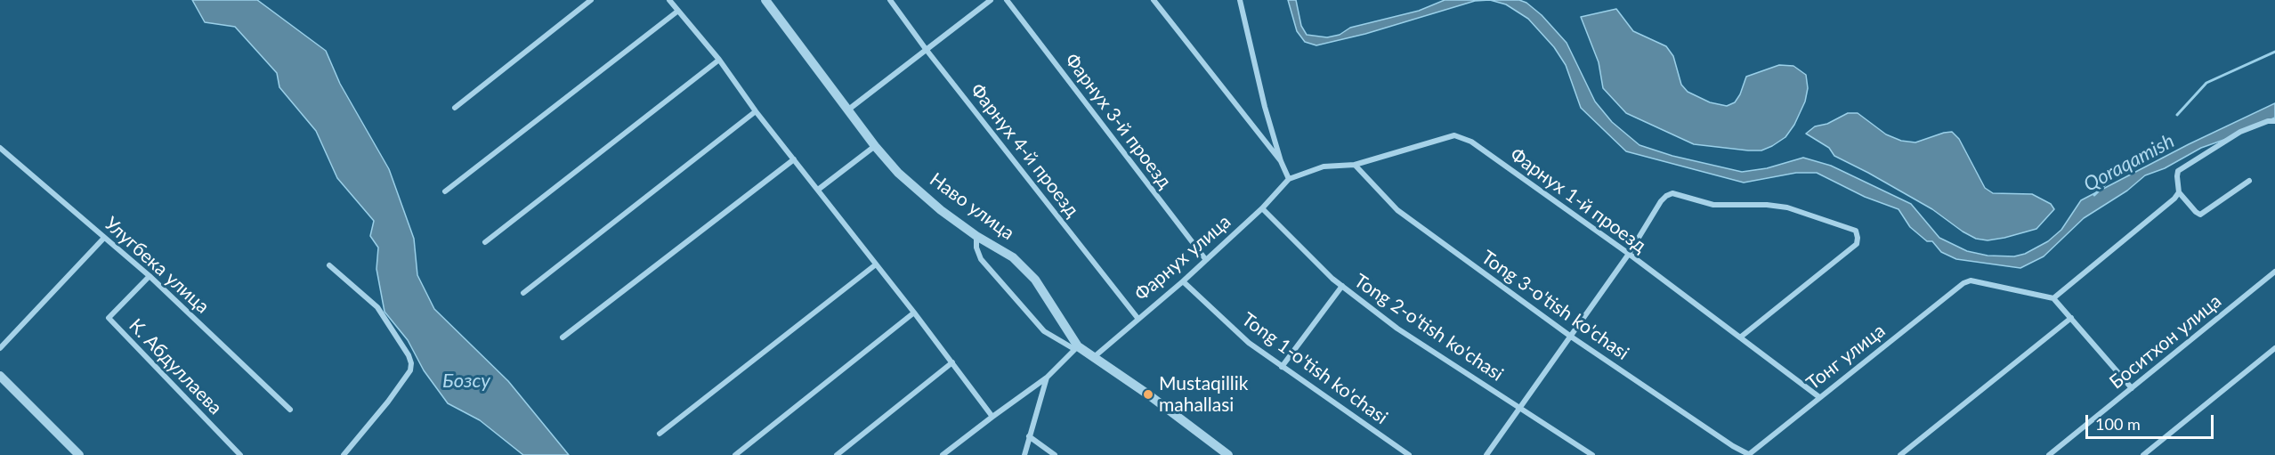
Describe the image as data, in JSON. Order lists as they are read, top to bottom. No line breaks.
{"streets":{"street":["Фарнух 3-й проезд","Фарнух 4-й проезд","Фарнух 1-й проезд","Наво улица","Фарнух улица","Улугбека улица","Tong 3-o'tish ko'chasi","Tong 2-o'tish ko'chasi","Боситхон улица","Тонг улица","К. Абдуллаева","Tong 1-o'tish ko'chasi"]},"crossings":[["Фарнух 3-й проезд","Фарнух улица"],["Фарнух 4-й проезд","Фарнух улица"],["Фарнух 1-й проезд","Фарнух улица"],["Фарнух 1-й проезд","Tong 3-o'tish ko'chasi"],["Фарнух 1-й проезд","Тонг улица"],["Фарнух улица","Tong 2-o'tish ko'chasi"],["Фарнух улица","Tong 1-o'tish ko'chasi"],["Улугбека улица","К. Абдуллаева"],["Tong 3-o'tish ko'chasi","Тонг улица"]],"water":["Qoraqamish","Бозсу"],"places":["Mustaqillik mahallasi"],"scale_bar":"100 m"}
